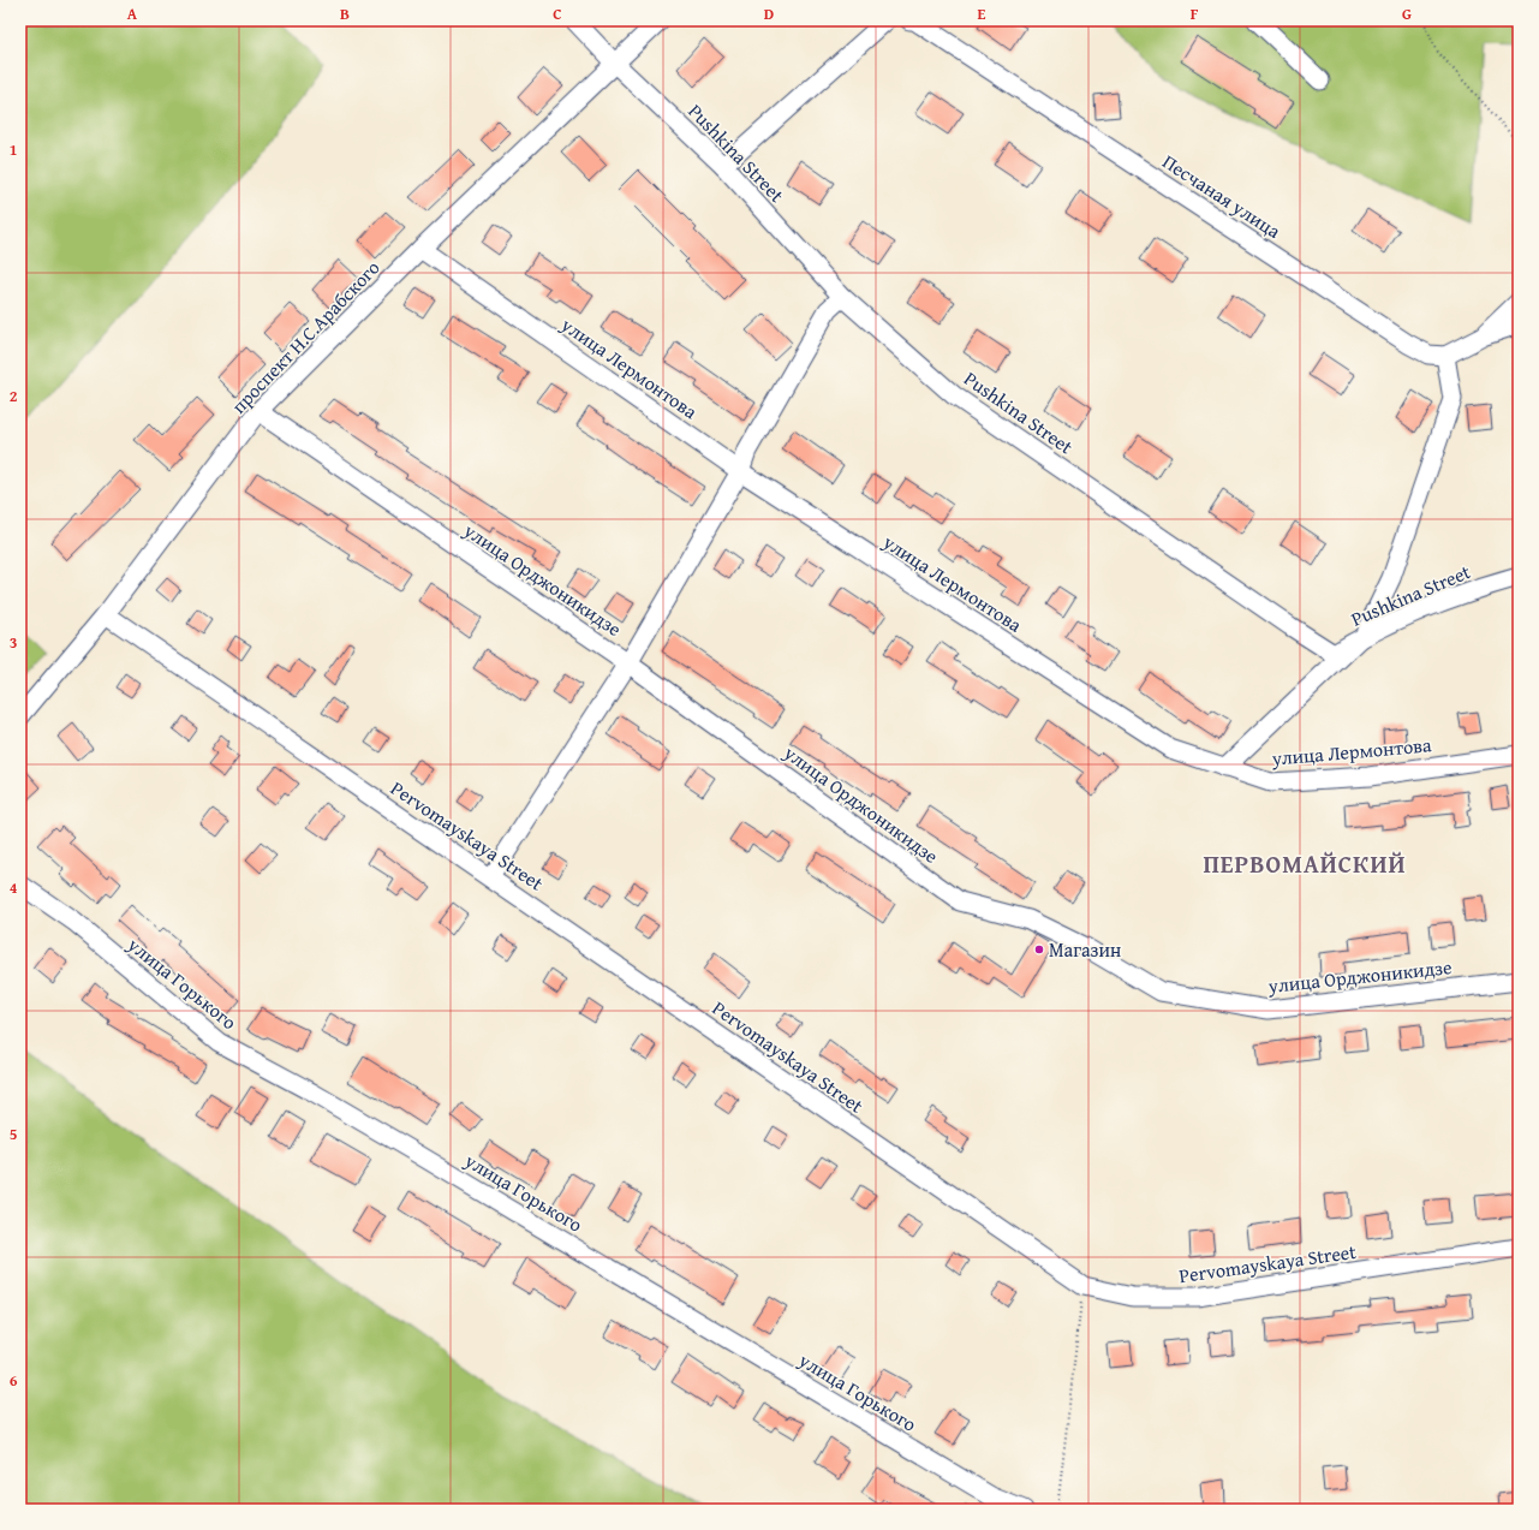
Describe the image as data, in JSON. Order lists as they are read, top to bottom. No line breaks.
{"streets":{"street":["Pushkina Street","Песчаная улица","проспект Н.С.Арабского","улица Лермонтова","улица Орджоникидзе","Pervomayskaya Street","улица Горького"]},"crossings":[["Pushkina Street","проспект Н.С.Арабского"],["проспект Н.С.Арабского","улица Лермонтова"],["проспект Н.С.Арабского","улица Орджоникидзе"],["проспект Н.С.Арабского","Pervomayskaya Street"]],"districts":["ПЕРВОМАЙСКИЙ"],"places":["Магазин"],"grid":{"columns":["A","B","C","D","E","F","G"],"rows":["1","2","3","4","5","6"]}}
